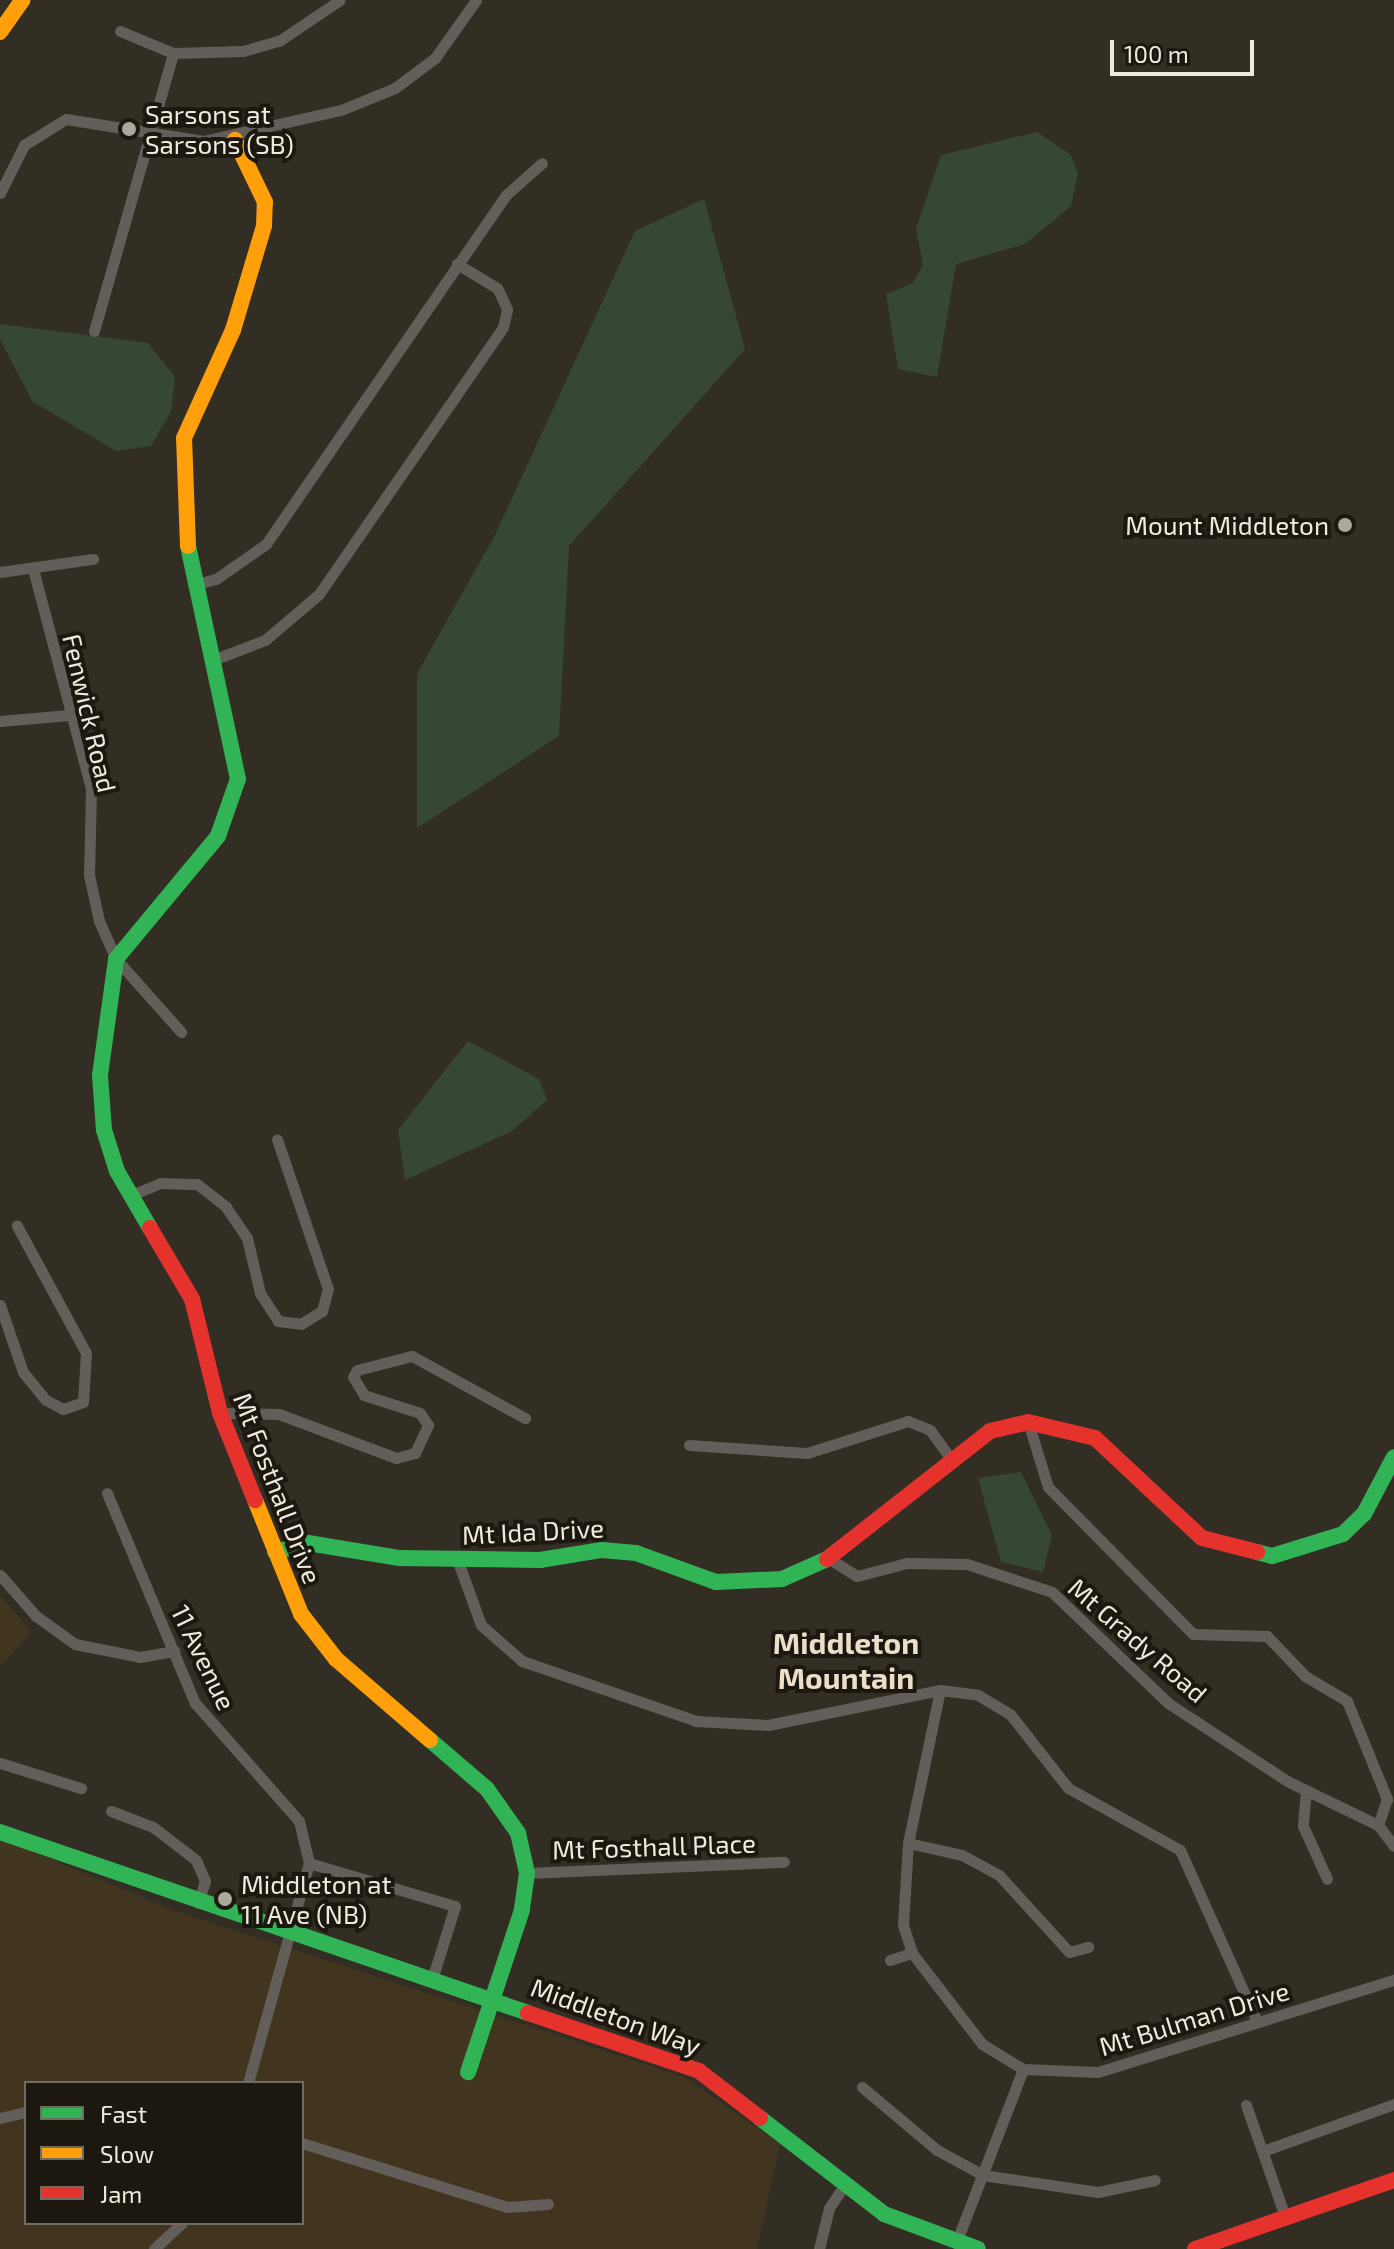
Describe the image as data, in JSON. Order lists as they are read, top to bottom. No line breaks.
{"streets":{"street":["Fenwick Road","Mt Fosthall Drive","Mt Ida Drive","Mt Grady Road","11 Avenue","Mt Fosthall Place","Middleton Way","Mt Bulman Drive"]},"crossings":[["Fenwick Road","Mt Fosthall Drive"],["Mt Fosthall Drive","Mt Ida Drive"],["Mt Fosthall Drive","Mt Fosthall Place"],["Mt Fosthall Drive","Middleton Way"],["Mt Ida Drive","Mt Grady Road"]],"districts":["Middleton Mountain"],"places":["Sarsons at Sarsons (SB)","Mount Middleton","Middleton at 11 Ave (NB)"],"legend":["Fast","Slow","Jam"],"scale_bar":"100 m"}
